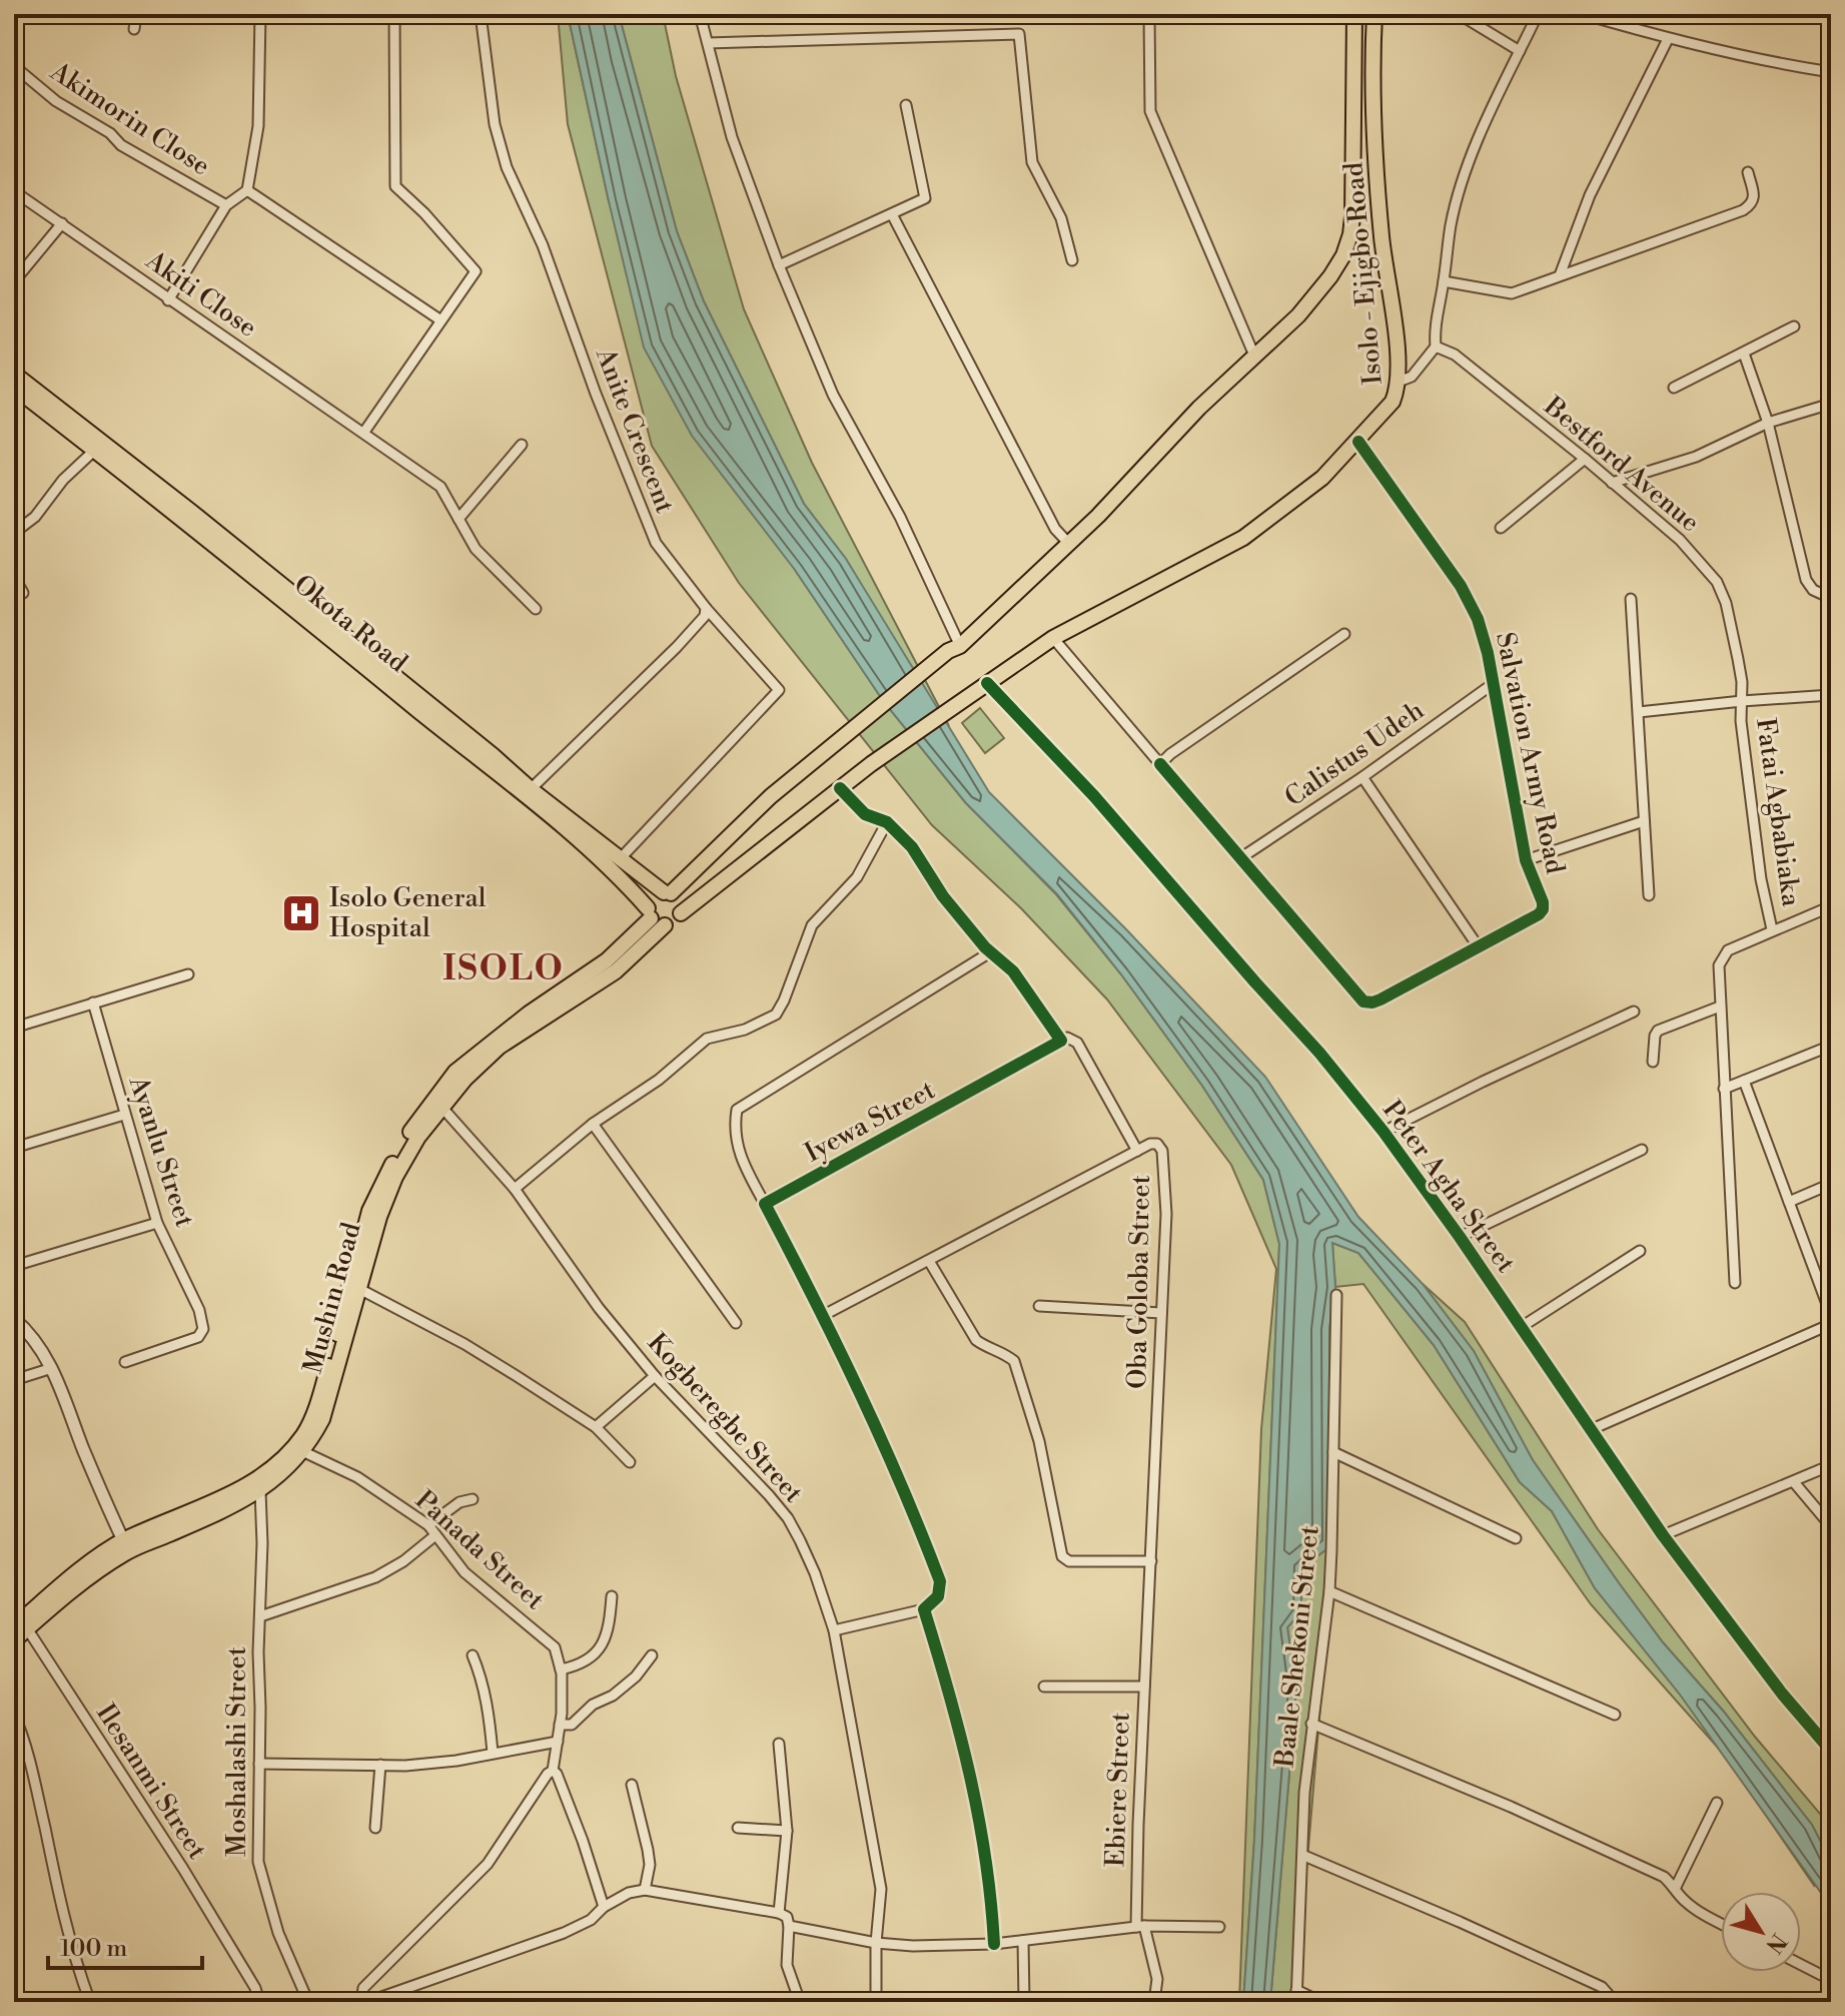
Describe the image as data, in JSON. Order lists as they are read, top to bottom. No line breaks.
{"streets":{"main road":["Isolo - Ejigbo Road","Okota Road","Mushin Road"],"street":["Akimorin Close","Akiti Close","Anite Crescent","Bestford Avenue","Salvation Army Road","Calistus Udeh","Fatai Agbabiaka","Iyewa Street","Ayanlu Street","Peter Agha Street","Oba Goloba Street","Kogberegbe Street","Panada Street","Baale Shekoni Street","Moshalashi Street","Ilesanmi Street","Ebiere Street"]},"crossings":[["Isolo - Ejigbo Road","Okota Road"],["Isolo - Ejigbo Road","Salvation Army Road"],["Isolo - Ejigbo Road","Peter Agha Street"],["Isolo - Ejigbo Road","Mushin Road"],["Bestford Avenue","Fatai Agbabiaka"],["Okota Road","Mushin Road"],["Salvation Army Road","Calistus Udeh"],["Oba Goloba Street","Ebiere Street"],["Mushin Road","Kogberegbe Street"],["Mushin Road","Panada Street"],["Mushin Road","Moshalashi Street"],["Mushin Road","Ilesanmi Street"]],"districts":["ISOLO"],"places":{"hospital":["Isolo General Hospital"]},"scale_bar":"100 m","north":"bottom right"}
